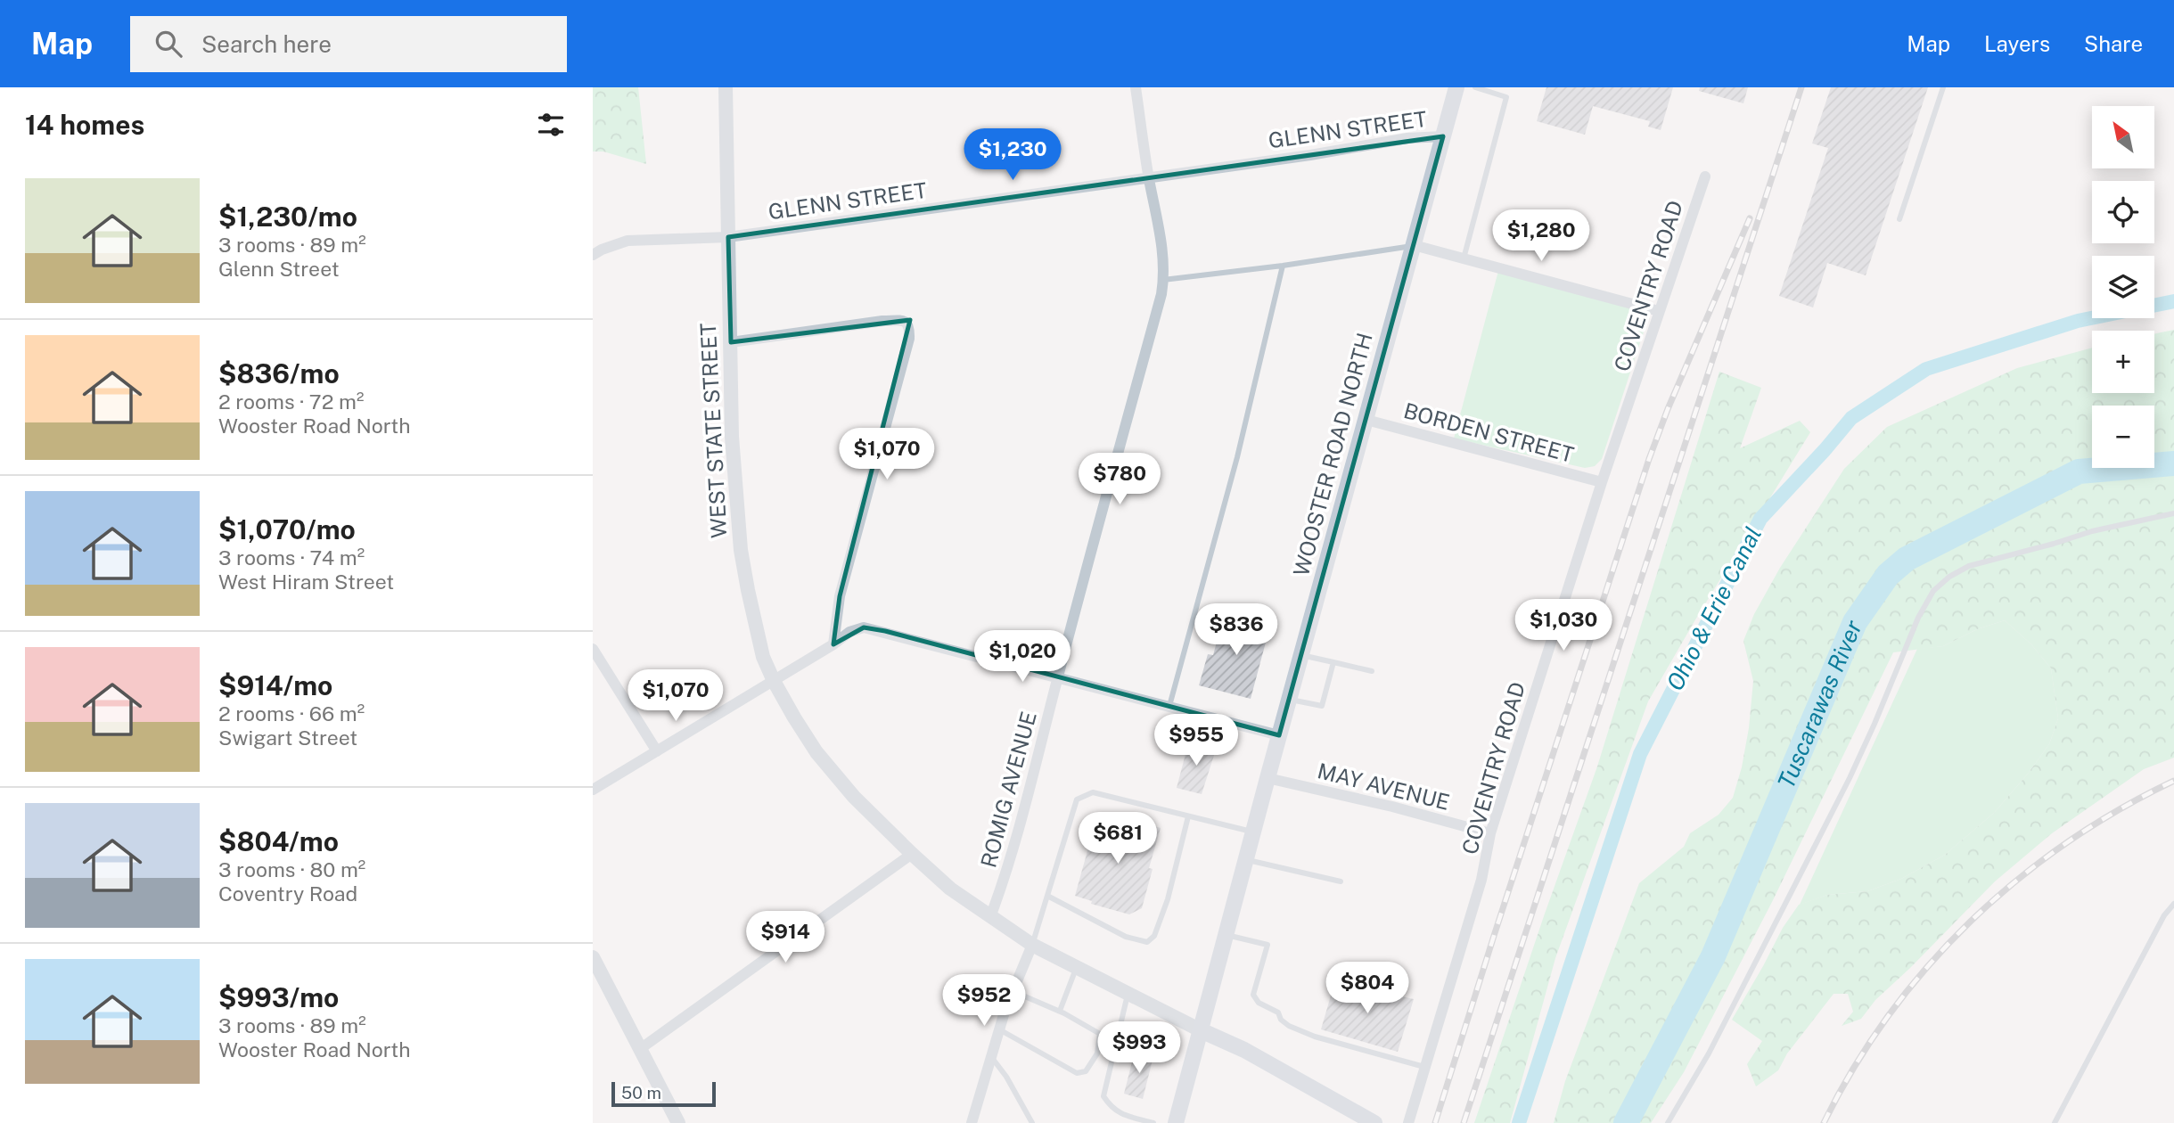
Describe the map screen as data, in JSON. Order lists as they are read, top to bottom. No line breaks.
{"streets":{"main road":["WEST STATE STREET","WOOSTER ROAD NORTH"],"street":["GLENN STREET","COVENTRY ROAD","BORDEN STREET","MAY AVENUE","ROMIG AVENUE"]},"crossings":[["GLENN STREET","WEST STATE STREET"],["GLENN STREET","WOOSTER ROAD NORTH"],["GLENN STREET","ROMIG AVENUE"],["COVENTRY ROAD","BORDEN STREET"],["COVENTRY ROAD","MAY AVENUE"],["WEST STATE STREET","WOOSTER ROAD NORTH"],["WEST STATE STREET","ROMIG AVENUE"],["BORDEN STREET","WOOSTER ROAD NORTH"],["WOOSTER ROAD NORTH","MAY AVENUE"]],"water":["Ohio & Erie Canal","Tuscarawas River"],"scale_bar":"50 m","north":"top left","page":{"header":"Map","search":"Search here","nav":["Map","Layers","Share"],"heading":"14 homes","map_buttons":["+","−"],"price":["$1,230","$1,280","$1,070","$780","$1,030","$836","$1,020","$1,070","$955","$681","$914","$804","$952","$993"],"list":[{"name":"$1,230/mo","note":"3 rooms · 89 m² · Glenn Street"},{"name":"$836/mo","note":"2 rooms · 72 m² · Wooster Road North"},{"name":"$1,070/mo","note":"3 rooms · 74 m² · West Hiram Street"},{"name":"$914/mo","note":"2 rooms · 66 m² · Swigart Street"},{"name":"$804/mo","note":"3 rooms · 80 m² · Coventry Road"},{"name":"$993/mo","note":"3 rooms · 89 m² · Wooster Road North"}],"scale":"50 m"}}
